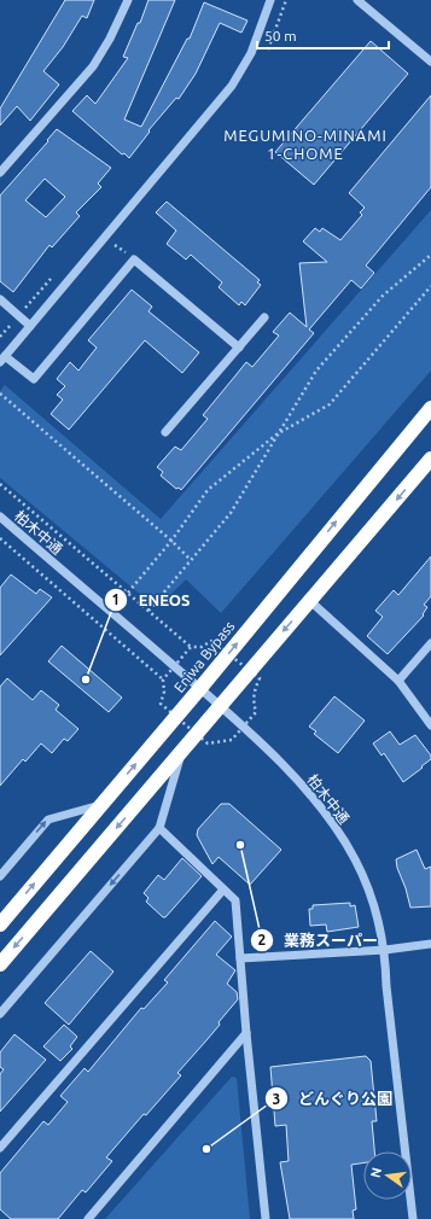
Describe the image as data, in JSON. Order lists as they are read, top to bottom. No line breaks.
{"streets":{"highway":["Eniwa Bypass"],"street":["柏木中通"]},"crossings":[["柏木中通","Eniwa Bypass"]],"districts":["MEGUMINO-MINAMI 1-CHOME"],"places":["ENEOS","業務スーパー","どんぐり公園"],"scale_bar":"50 m","north":"left"}
